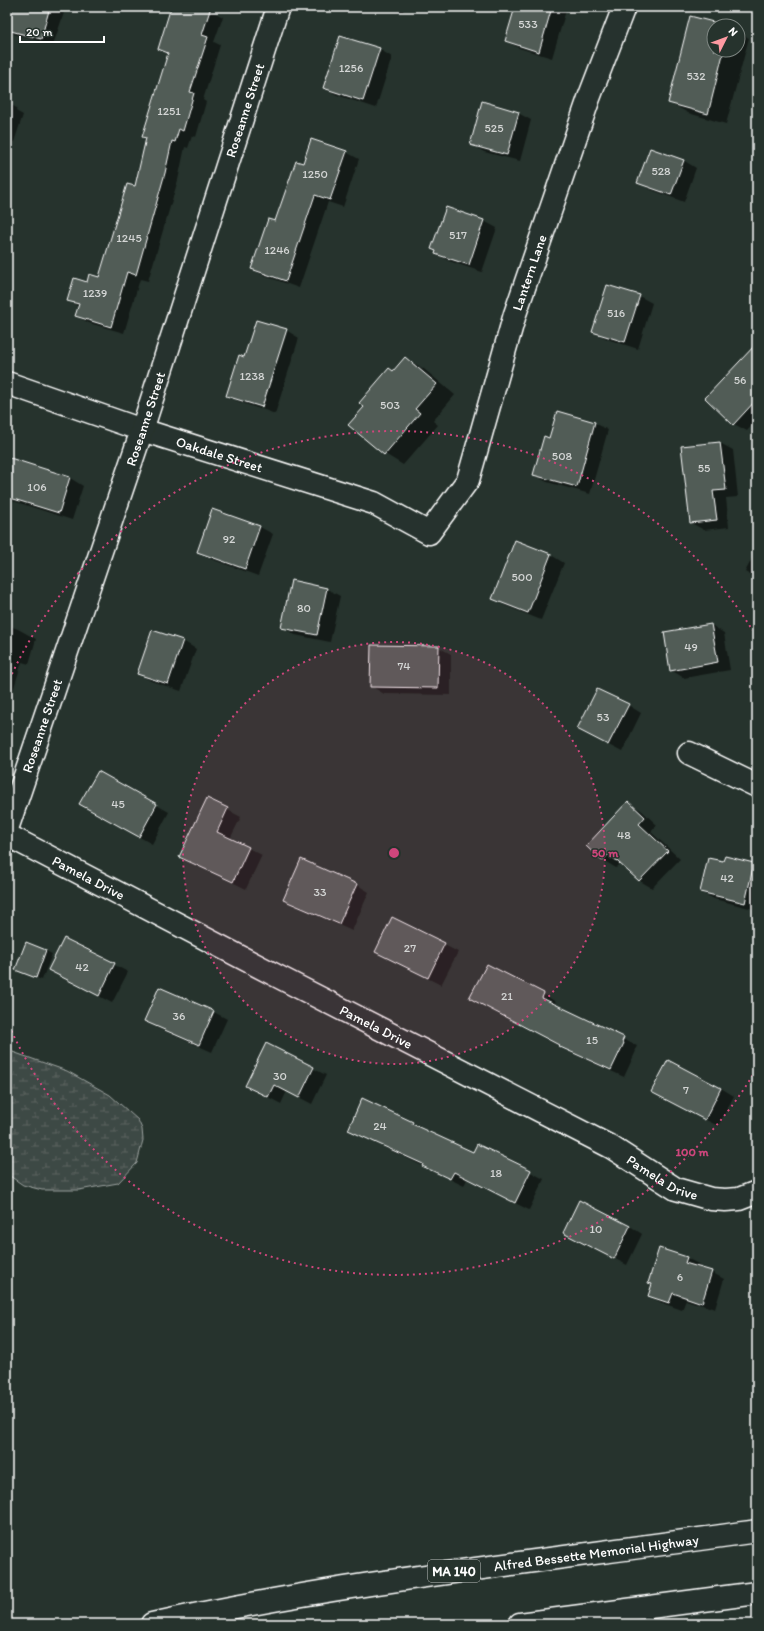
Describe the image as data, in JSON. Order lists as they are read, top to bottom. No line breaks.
{"streets":{"main road":["Roseanne Street","Lantern Lane","Oakdale Street","Pamela Drive","Alfred Bessette Memorial Highway","MA 140"]},"crossings":[["Roseanne Street","Oakdale Street"],["Lantern Lane","Oakdale Street"]],"house_numbers":["533","1256","532","1251","525","528","1250","517","1245","1246","1239","516","1238","56","503","508","55","106","92","500","80","49","74","53","45","48","42","33","27","42","21","36","15","30","7","24","18","10","6"],"scale_bar":"20 m","north":"top right","rings":["50 m","100 m"]}
